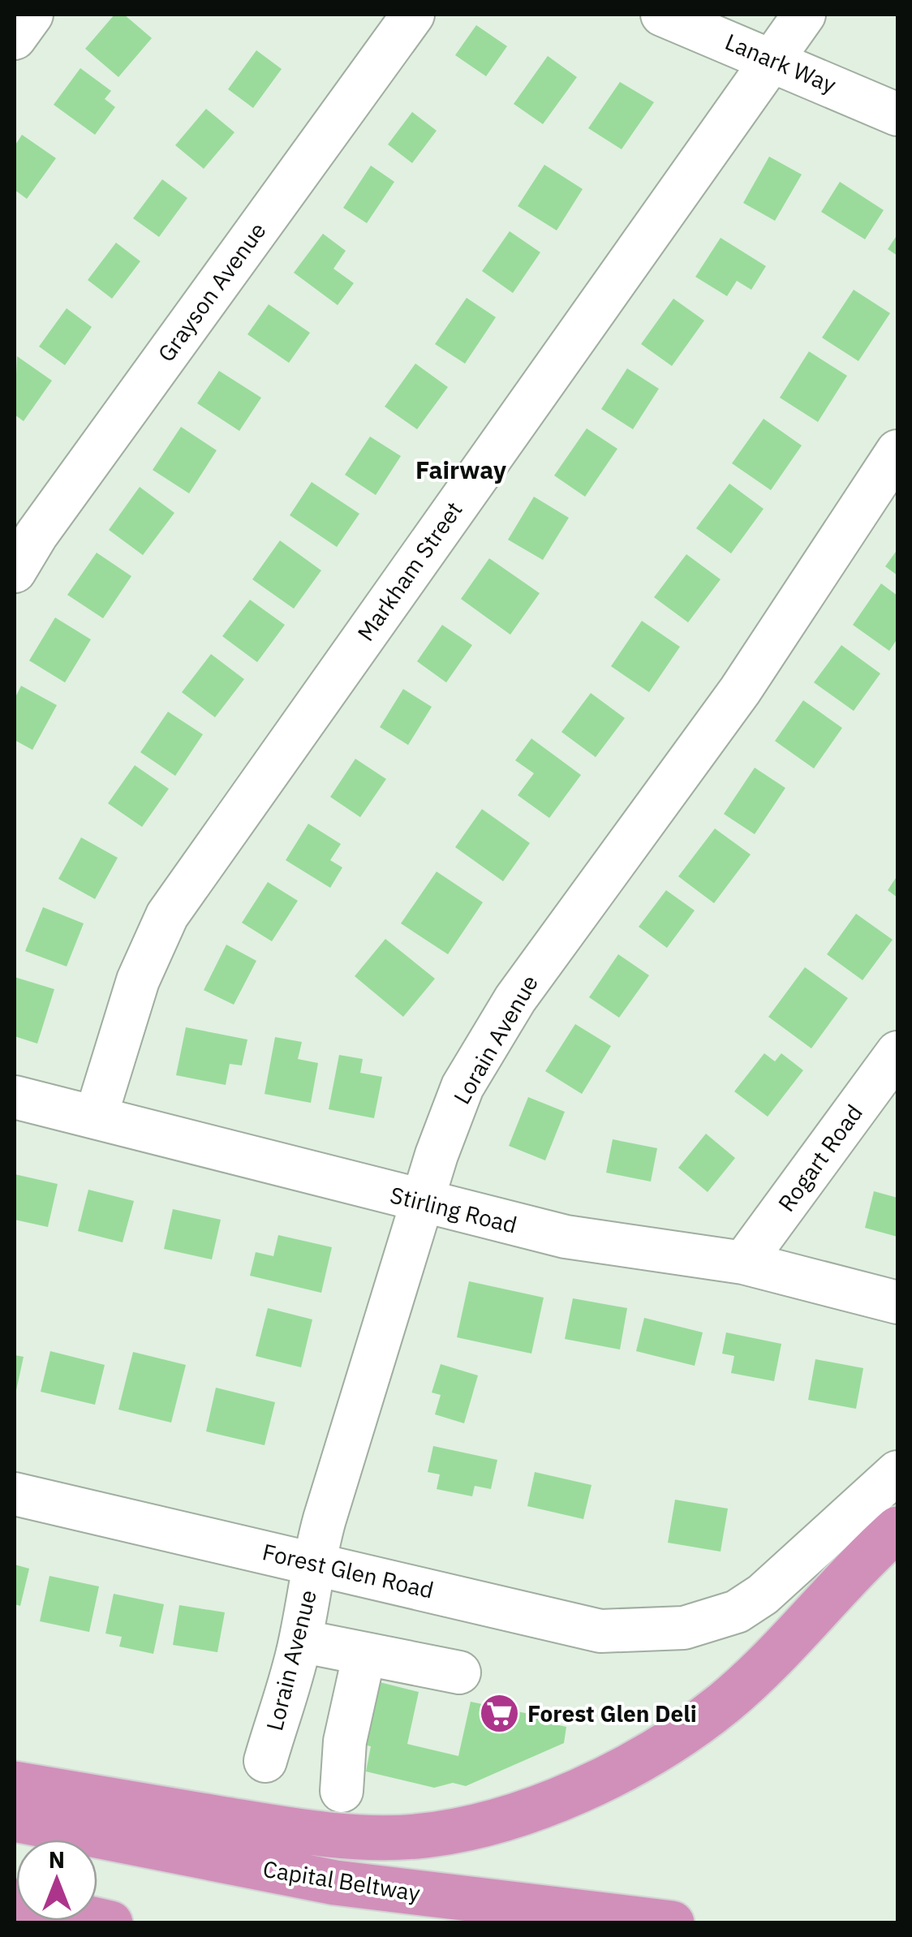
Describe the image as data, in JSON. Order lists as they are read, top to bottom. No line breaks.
{"streets":{"highway":["Capital Beltway"],"street":["Lanark Way","Grayson Avenue","Markham Street","Lorain Avenue","Rogart Road","Stirling Road","Forest Glen Road"]},"crossings":[["Lanark Way","Markham Street"],["Markham Street","Stirling Road"],["Lorain Avenue","Stirling Road"],["Lorain Avenue","Forest Glen Road"],["Rogart Road","Stirling Road"]],"districts":["Fairway"],"places":{"supermarket":["Forest Glen Deli"]},"north":"top"}
